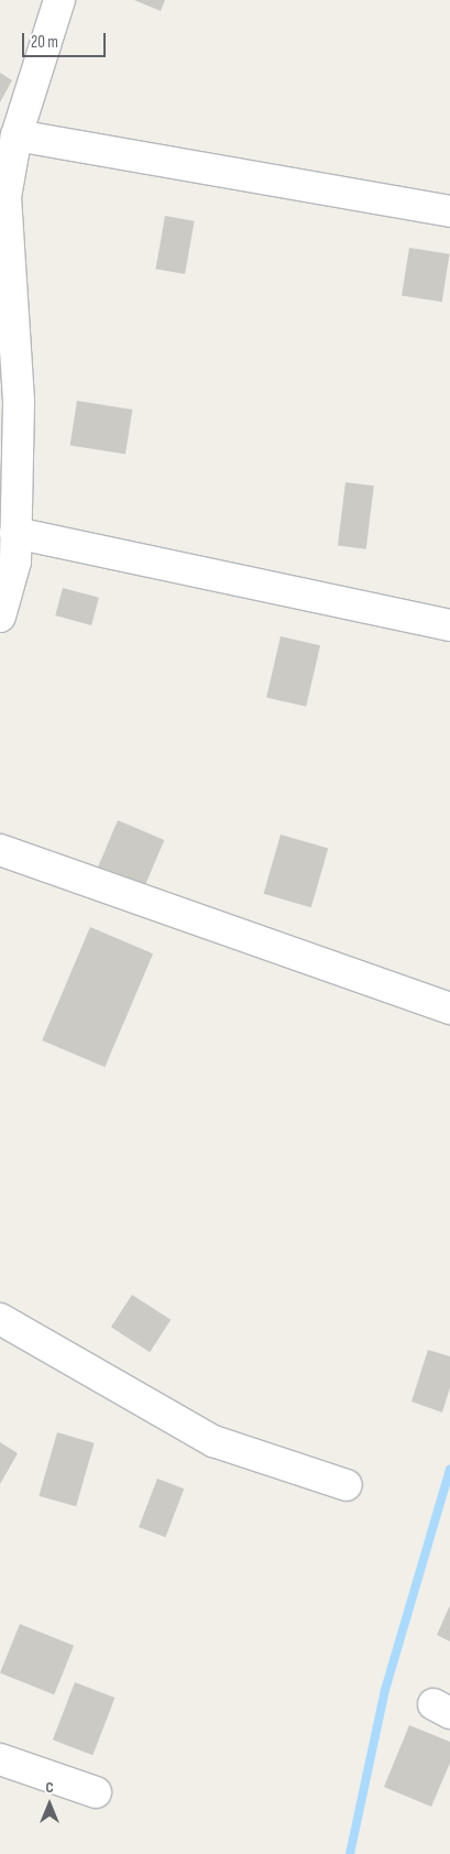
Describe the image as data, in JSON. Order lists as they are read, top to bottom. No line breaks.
{"scale_bar":"20 m","north":"top"}
